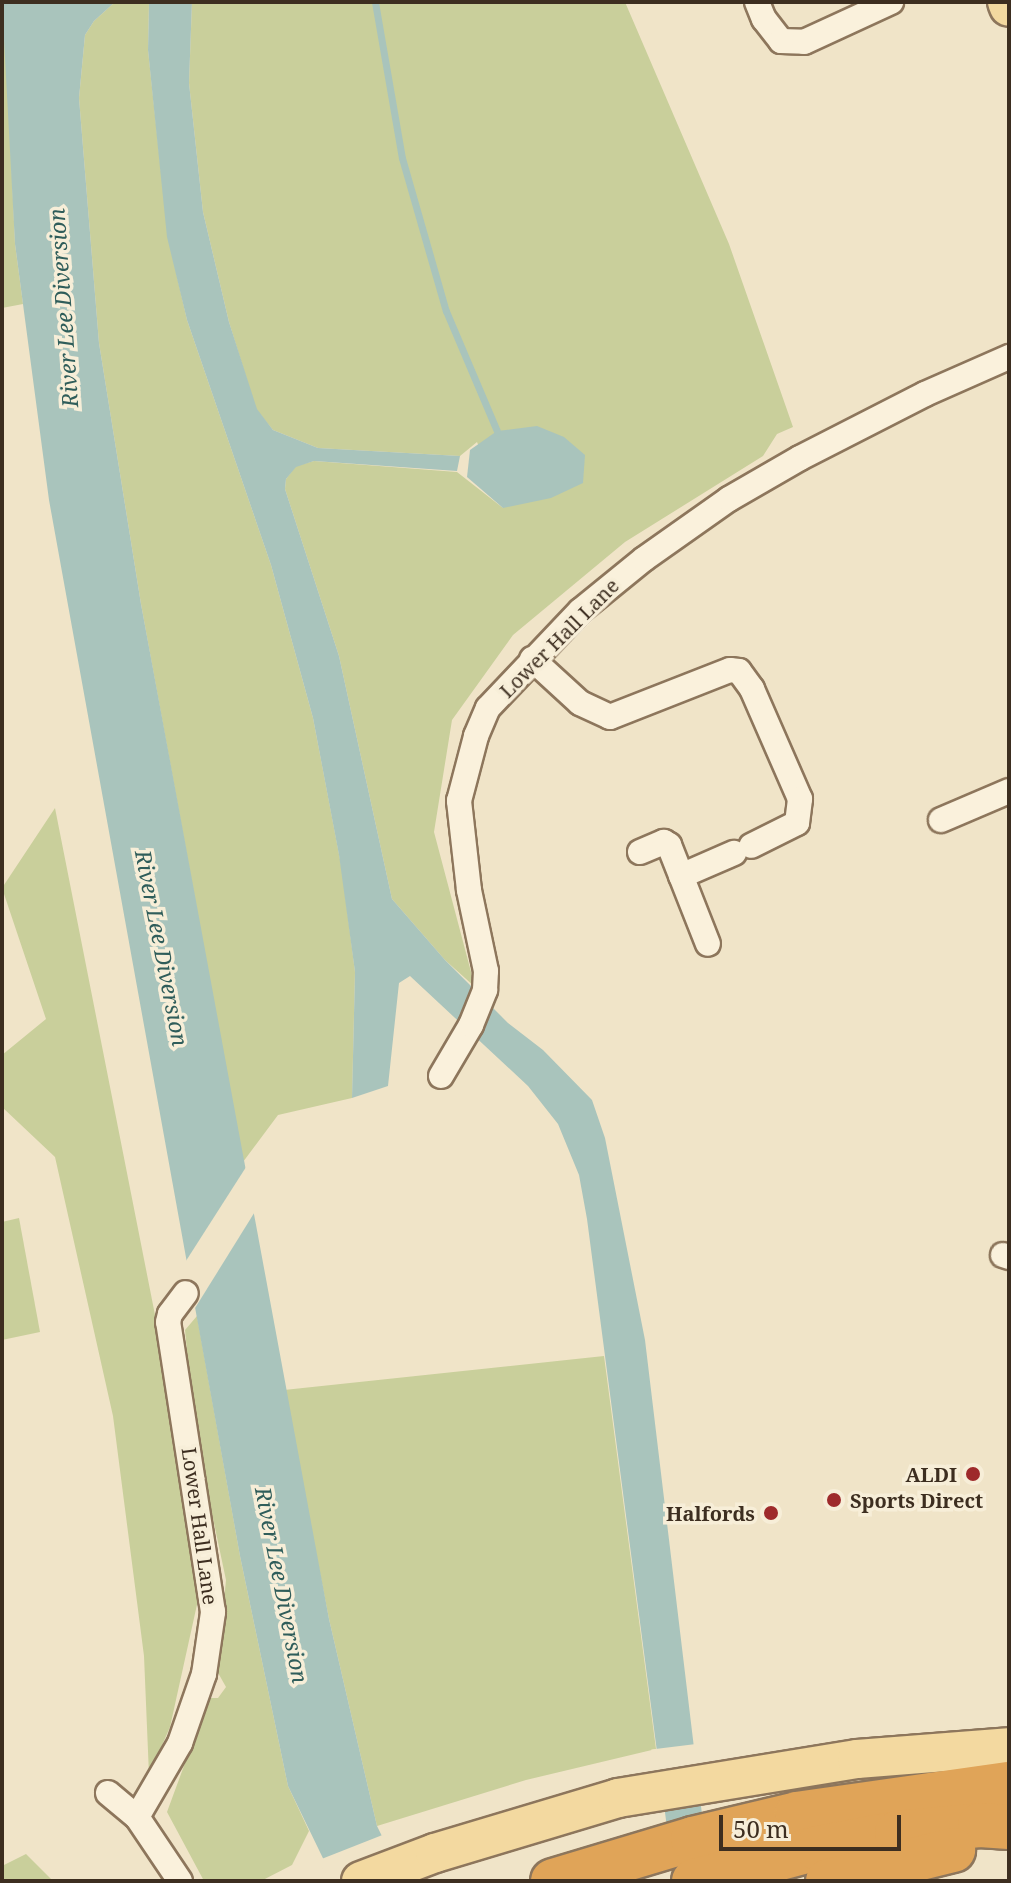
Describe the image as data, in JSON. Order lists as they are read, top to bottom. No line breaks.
{"streets":{"street":["Lower Hall Lane"]},"water":["River Lee Diversion"],"places":["ALDI","Sports Direct","Halfords"],"scale_bar":"50 m"}
